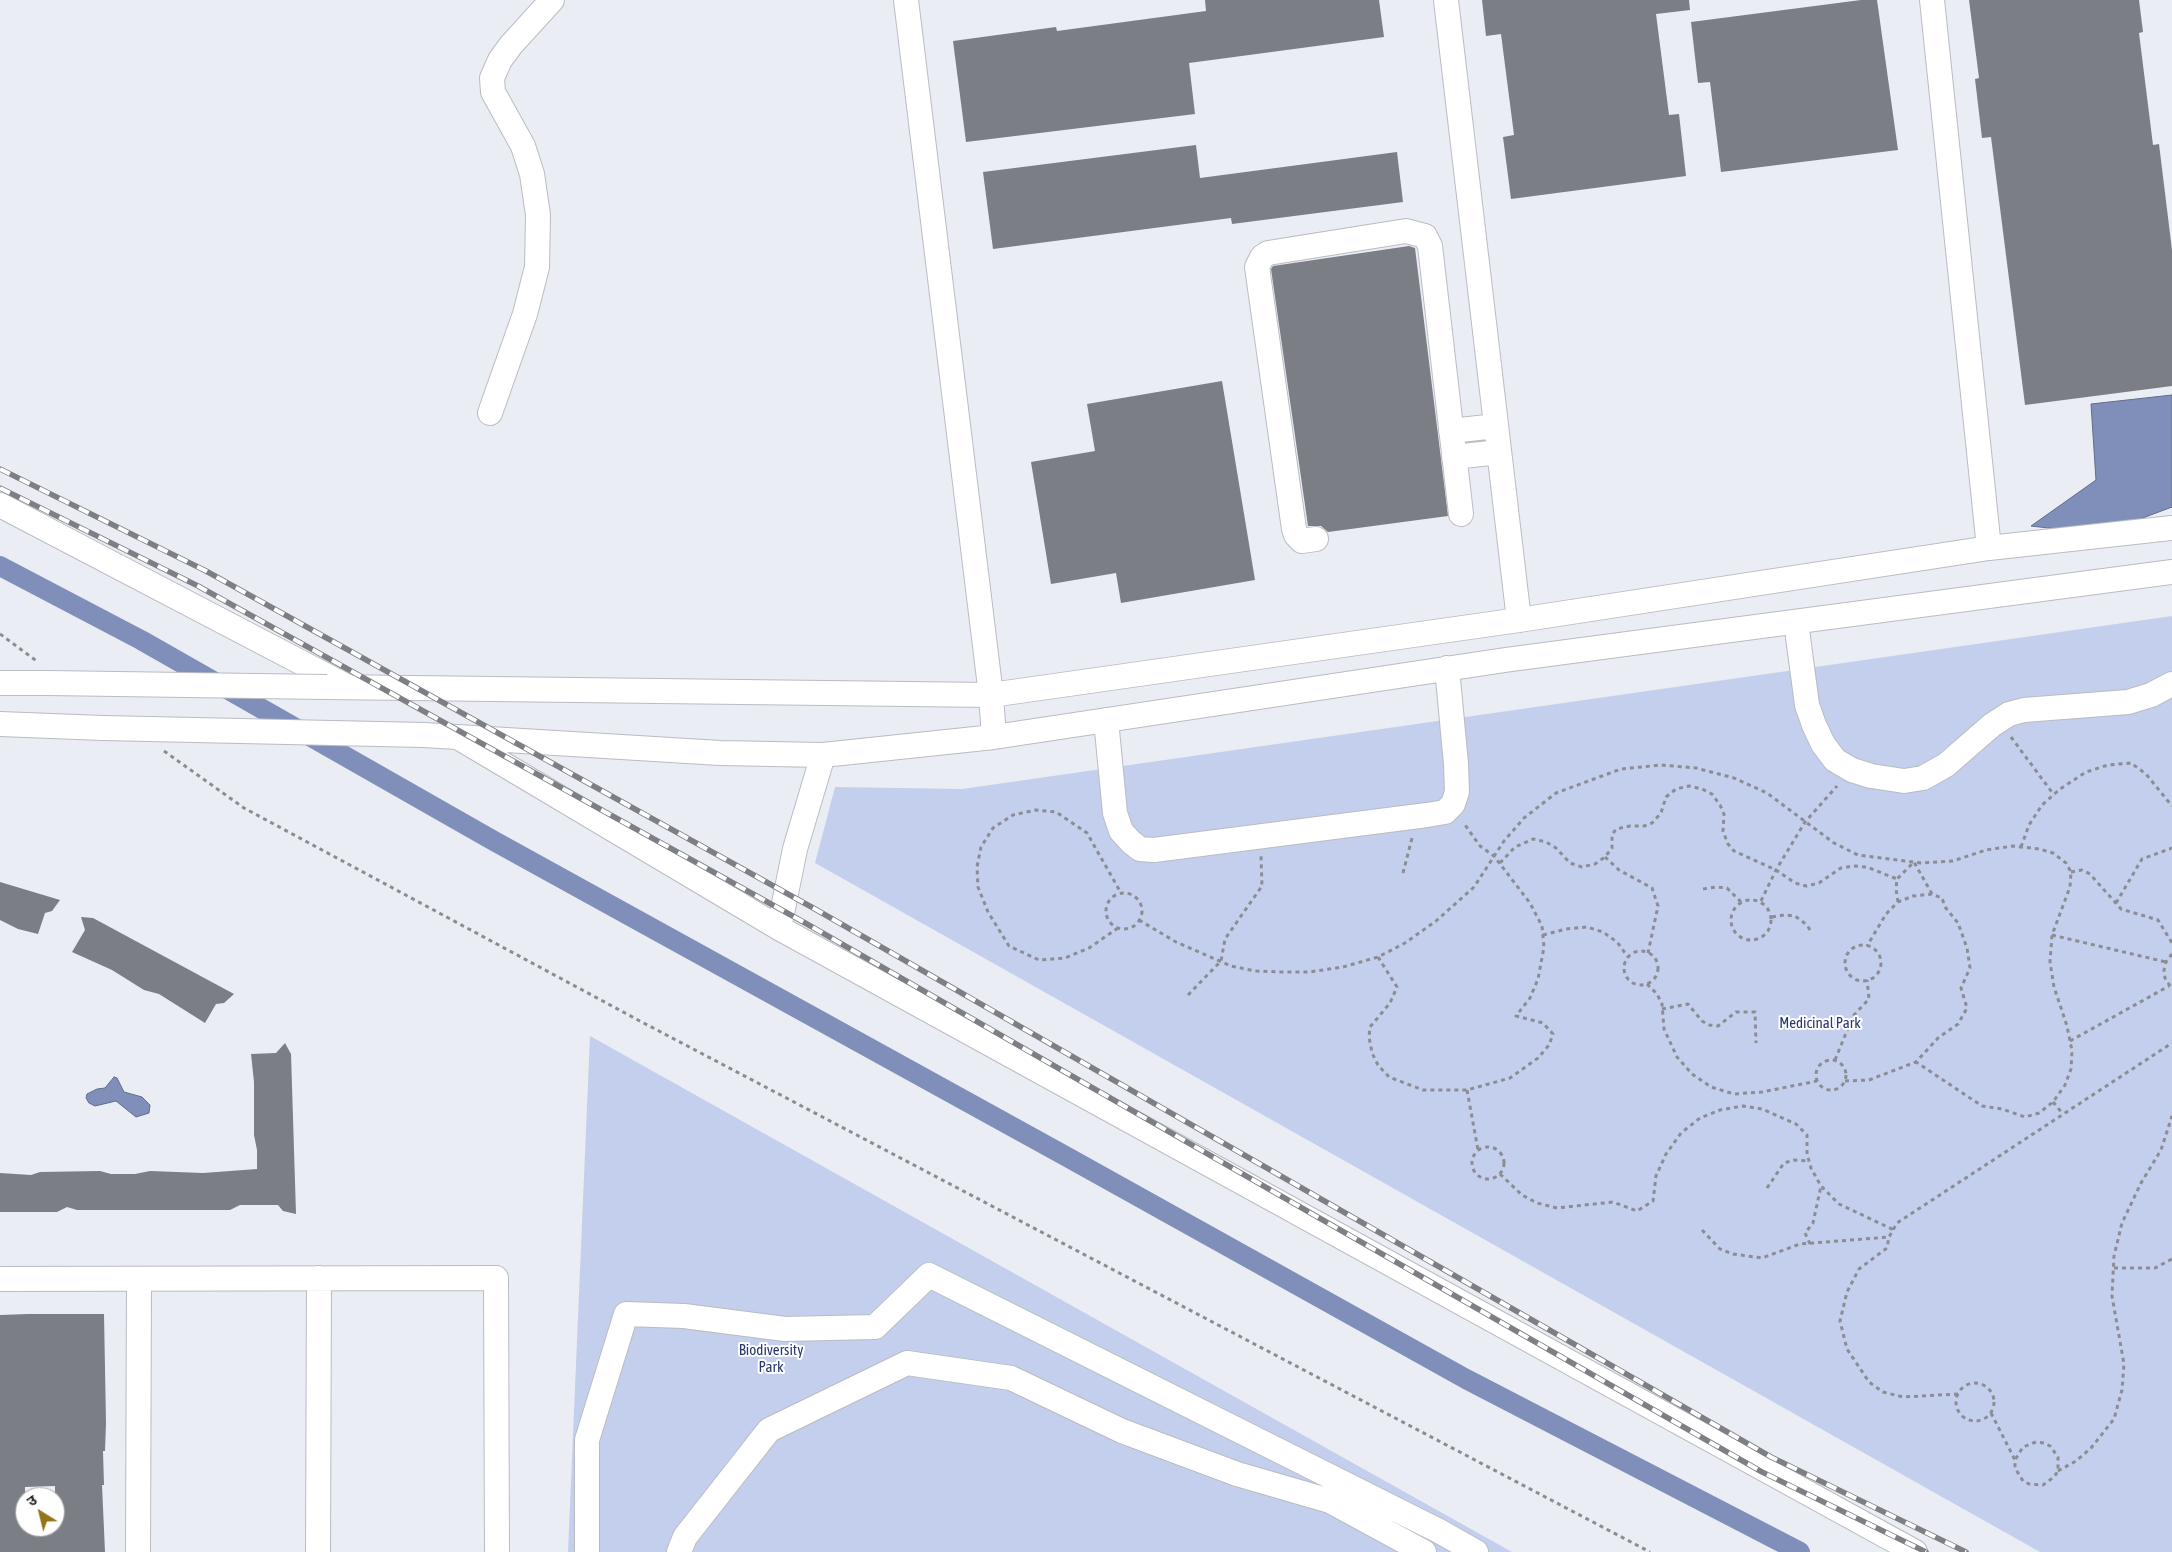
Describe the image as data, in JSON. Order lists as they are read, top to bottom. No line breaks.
{"parks":["Medicinal Park","Biodiversity Park"],"north":"top left"}
